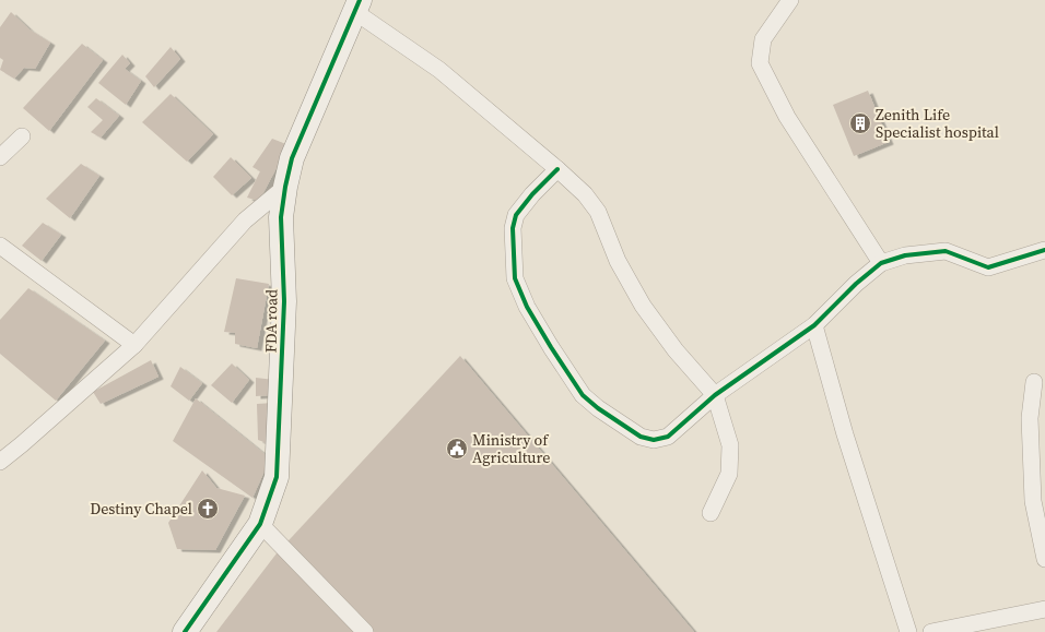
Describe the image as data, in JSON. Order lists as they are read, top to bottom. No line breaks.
{"streets":{"street":["FDA road"]},"places":{"building":["Zenith Life Specialist hospital"],"public building":["Ministry of Agriculture"],"church":["Destiny Chapel"]}}
